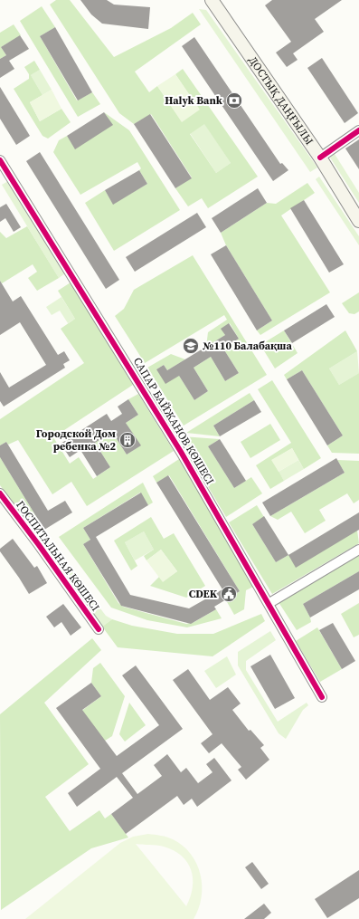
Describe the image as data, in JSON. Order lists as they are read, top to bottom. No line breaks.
{"streets":{"main road":["ДОСТЫҚ ДАҢҒЫЛЫ"],"street":["САПАР БАЙЖАНОВ КӨШЕСІ","ГОСПИТАЛЬНАЯ КӨШЕСІ"]},"places":{"bank":["Halyk Bank"],"school or university":["№110 Балабақша"],"building":["Городской Дом ребенка №2"],"public building":["CDEK"]}}
